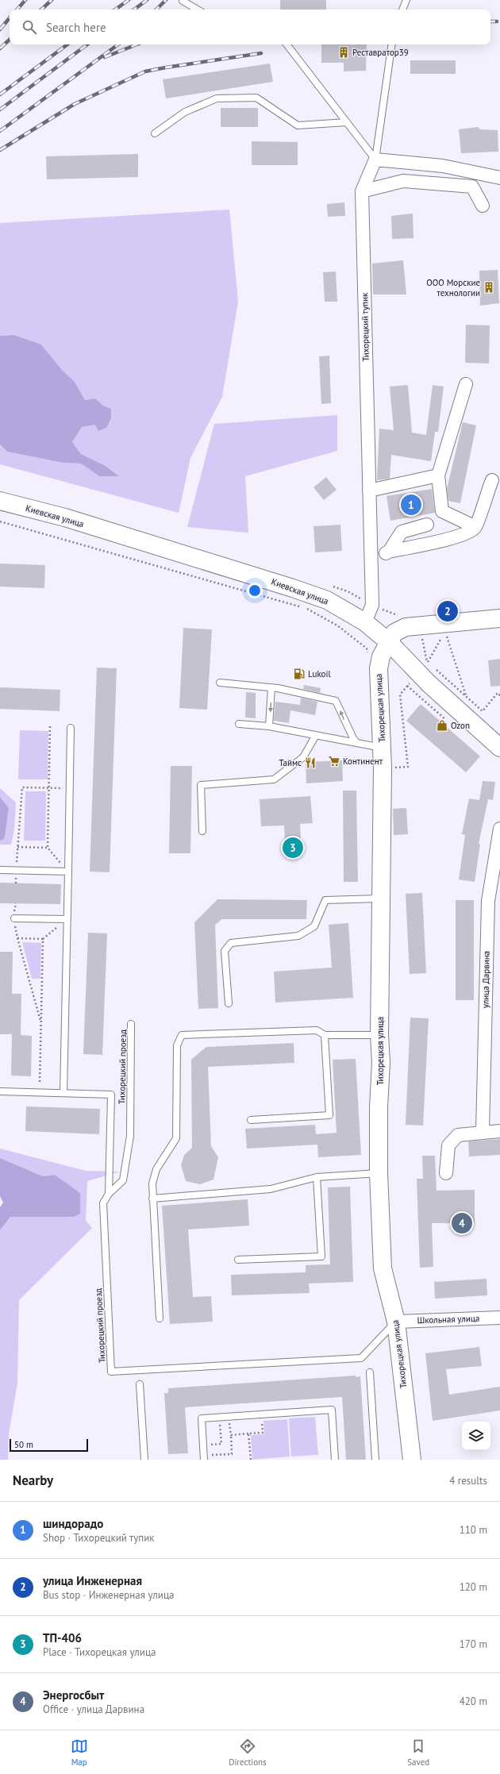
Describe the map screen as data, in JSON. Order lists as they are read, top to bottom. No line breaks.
{"streets":{"street":["Тихорецкий тупик","Киевская улица","Тихорецкая улица","улица Дарвина","Школьная улица"],"lane":["Тихорецкий проезд"]},"crossings":[["Тихорецкий тупик","Киевская улица"],["Киевская улица","Тихорецкая улица"],["Тихорецкая улица","Тихорецкий проезд"],["Тихорецкая улица","Школьная улица"],["Тихорецкий проезд","Школьная улица"]],"places":{"building":["Реставратор39","ООО Морские технологии"],"fuel station":["Lukoil"],"shop":["Ozon"],"supermarket":["Континент"],"restaurant":["Таймс"]},"scale_bar":"50 m","page":{"search":"Search here","pins":["1","2","3","4"],"scale":"50 m","heading":["Nearby","4 results"],"list":[{"mark":"1","name":"шиндорадо","note":"Shop · Тихорецкий тупик","value":"110 m"},{"mark":"2","name":"улица Инженерная","note":"Bus stop · Инженерная улица","value":"120 m"},{"mark":"3","name":"ТП-406","note":"Place · Тихорецкая улица","value":"170 m"},{"mark":"4","name":"Энергосбыт","note":"Office · улица Дарвина","value":"420 m"}],"nav":["Map","Directions","Saved"]}}
